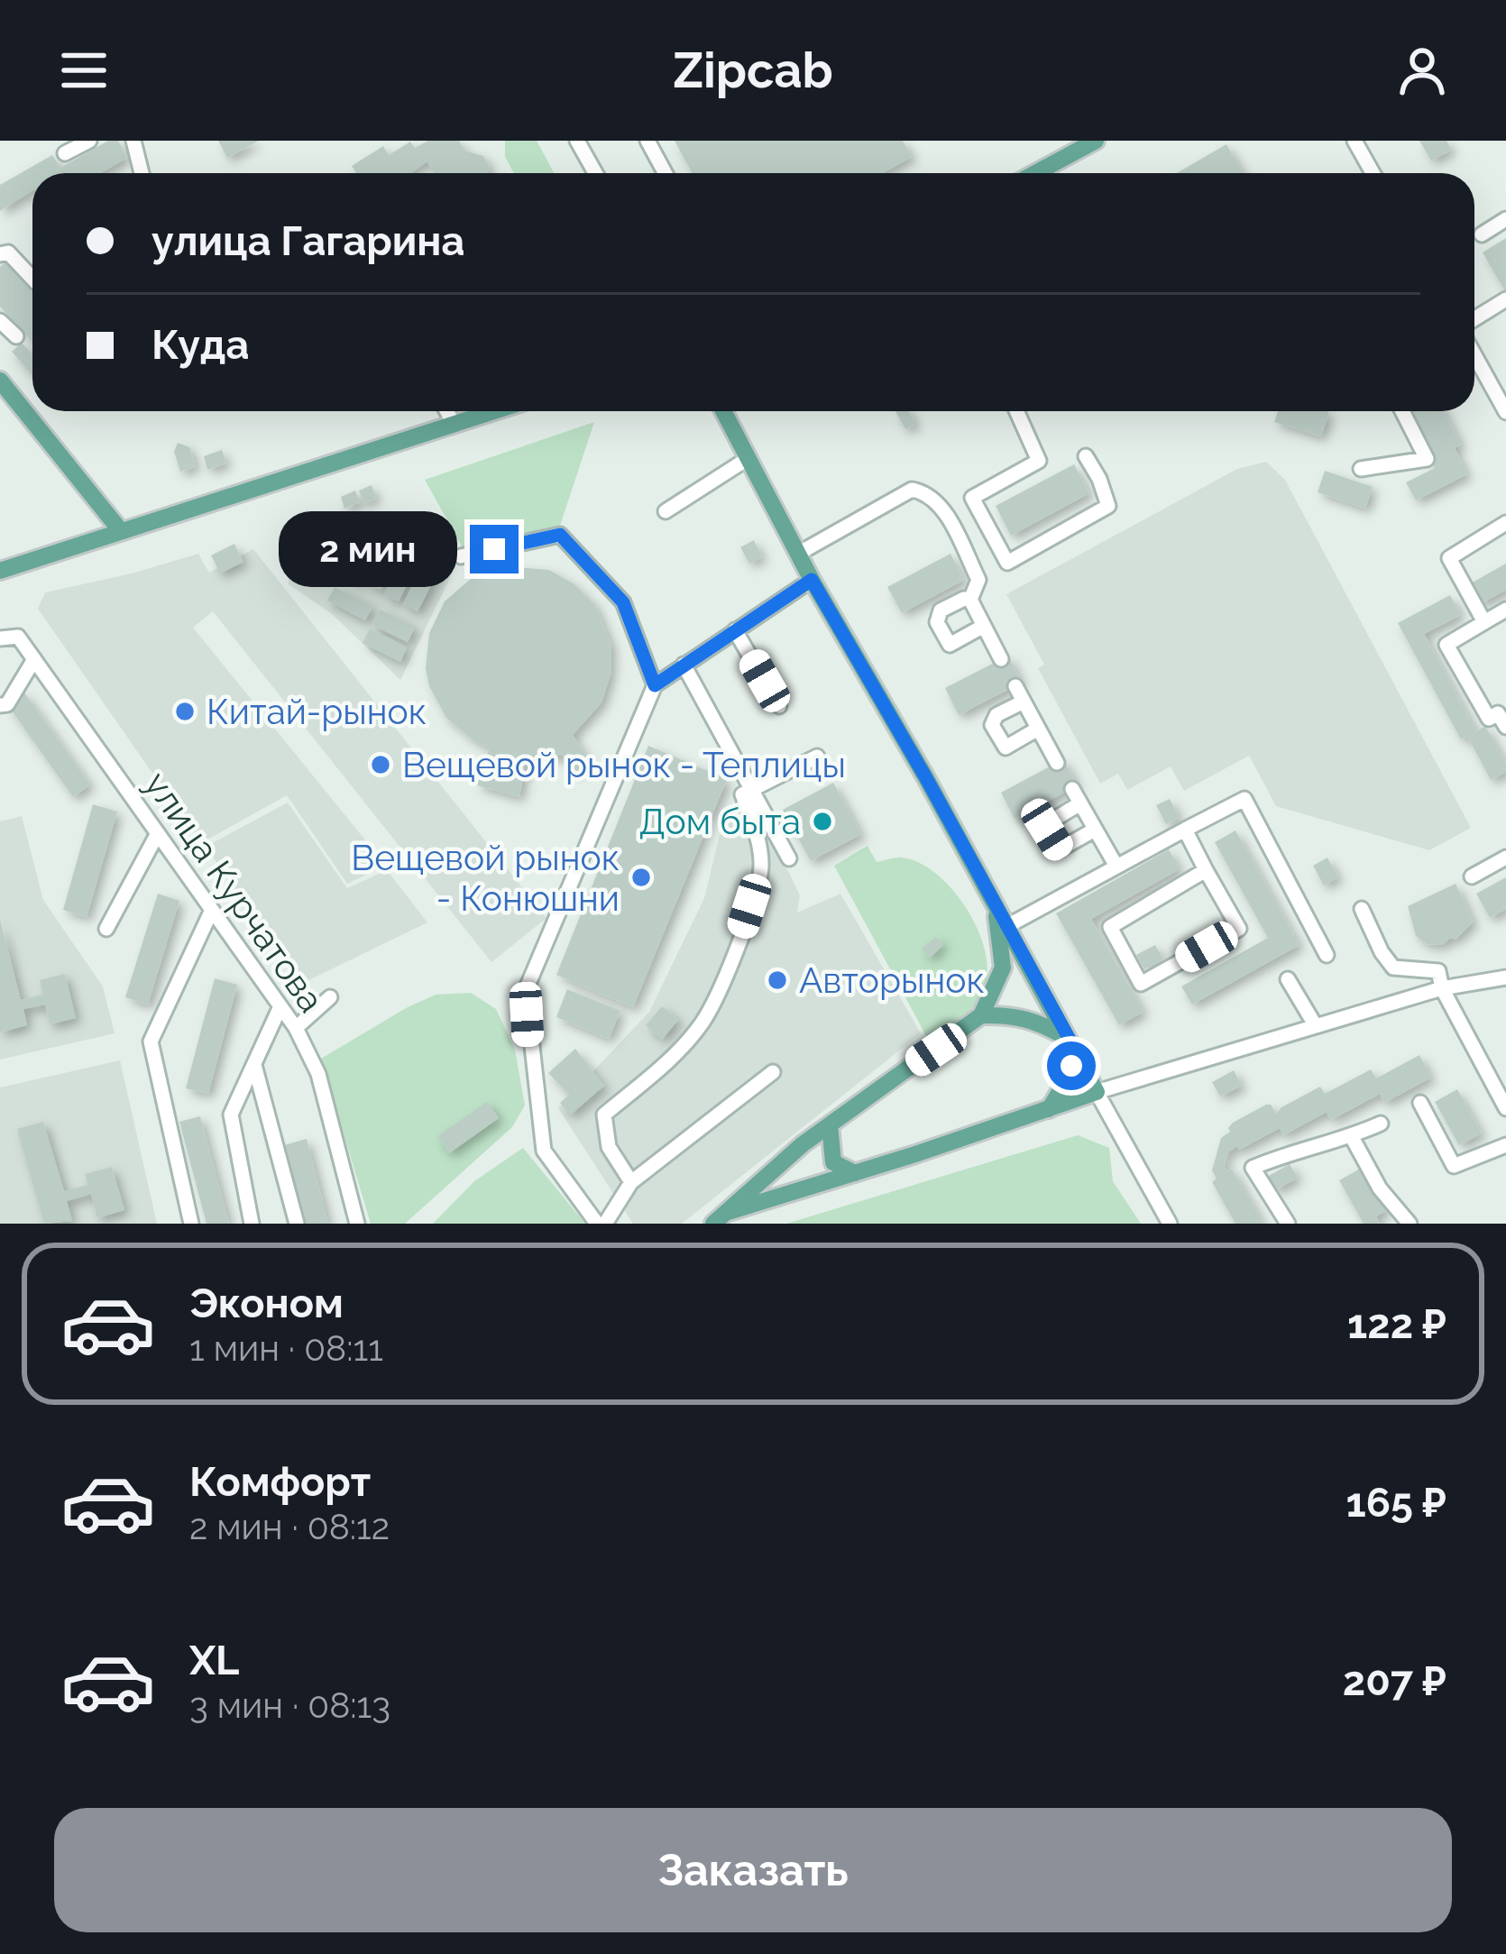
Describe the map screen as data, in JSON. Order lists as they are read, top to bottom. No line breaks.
{"streets":{"street":["улица Курчатова"]},"places":["Китай-рынок","Вещевой рынок - Теплицы","Дом быта","Вещевой рынок - Конюшни","Авторынок"],"page":{"header":"Zipcab","banner":["улица Гагарина","Куда"],"bubble":"2 мин","list":[{"name":"Эконом","note":"1 мин · 08:11","value":"122 ₽"},{"name":"Комфорт","note":"2 мин · 08:12","value":"165 ₽"},{"name":"XL","note":"3 мин · 08:13","value":"207 ₽"}],"buttons":"Заказать"}}
